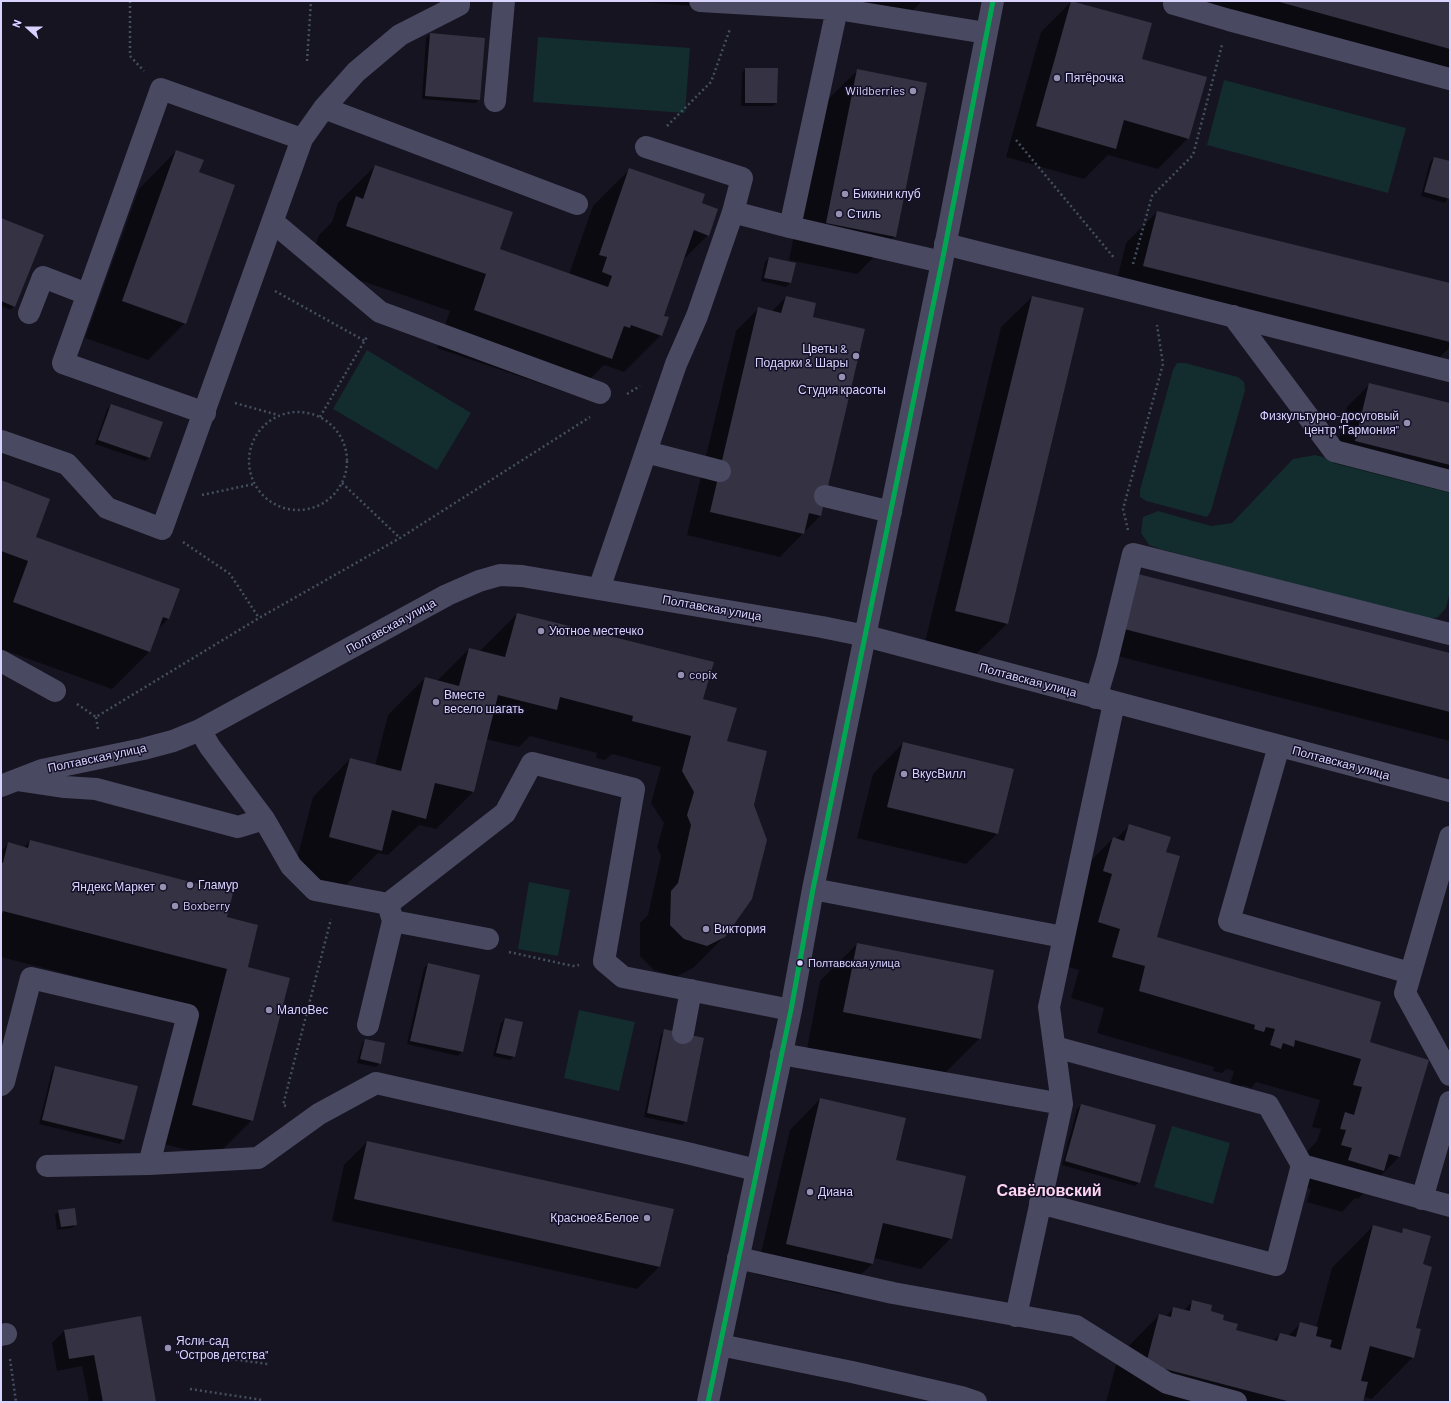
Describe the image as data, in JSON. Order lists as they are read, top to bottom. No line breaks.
{"streets":{"street":["Полтавская улица"]},"districts":["Савёловский"],"places":["Пятёрочка","Wildberries","Бикини клуб","Стиль","Цветы & Подарки & Шары","Студия красоты","Физкультурно-досуговый центр \"Гармония\"","Уютное местечко","copix","Вместе весело шагать","ВкусВилл","Гламур","Яндекс Маркет","Boxberry","Виктория","Полтавская улица","МалоВес","Диана","Красное&Белое","Ясли-сад \"Остров детства\""],"north":"left"}
